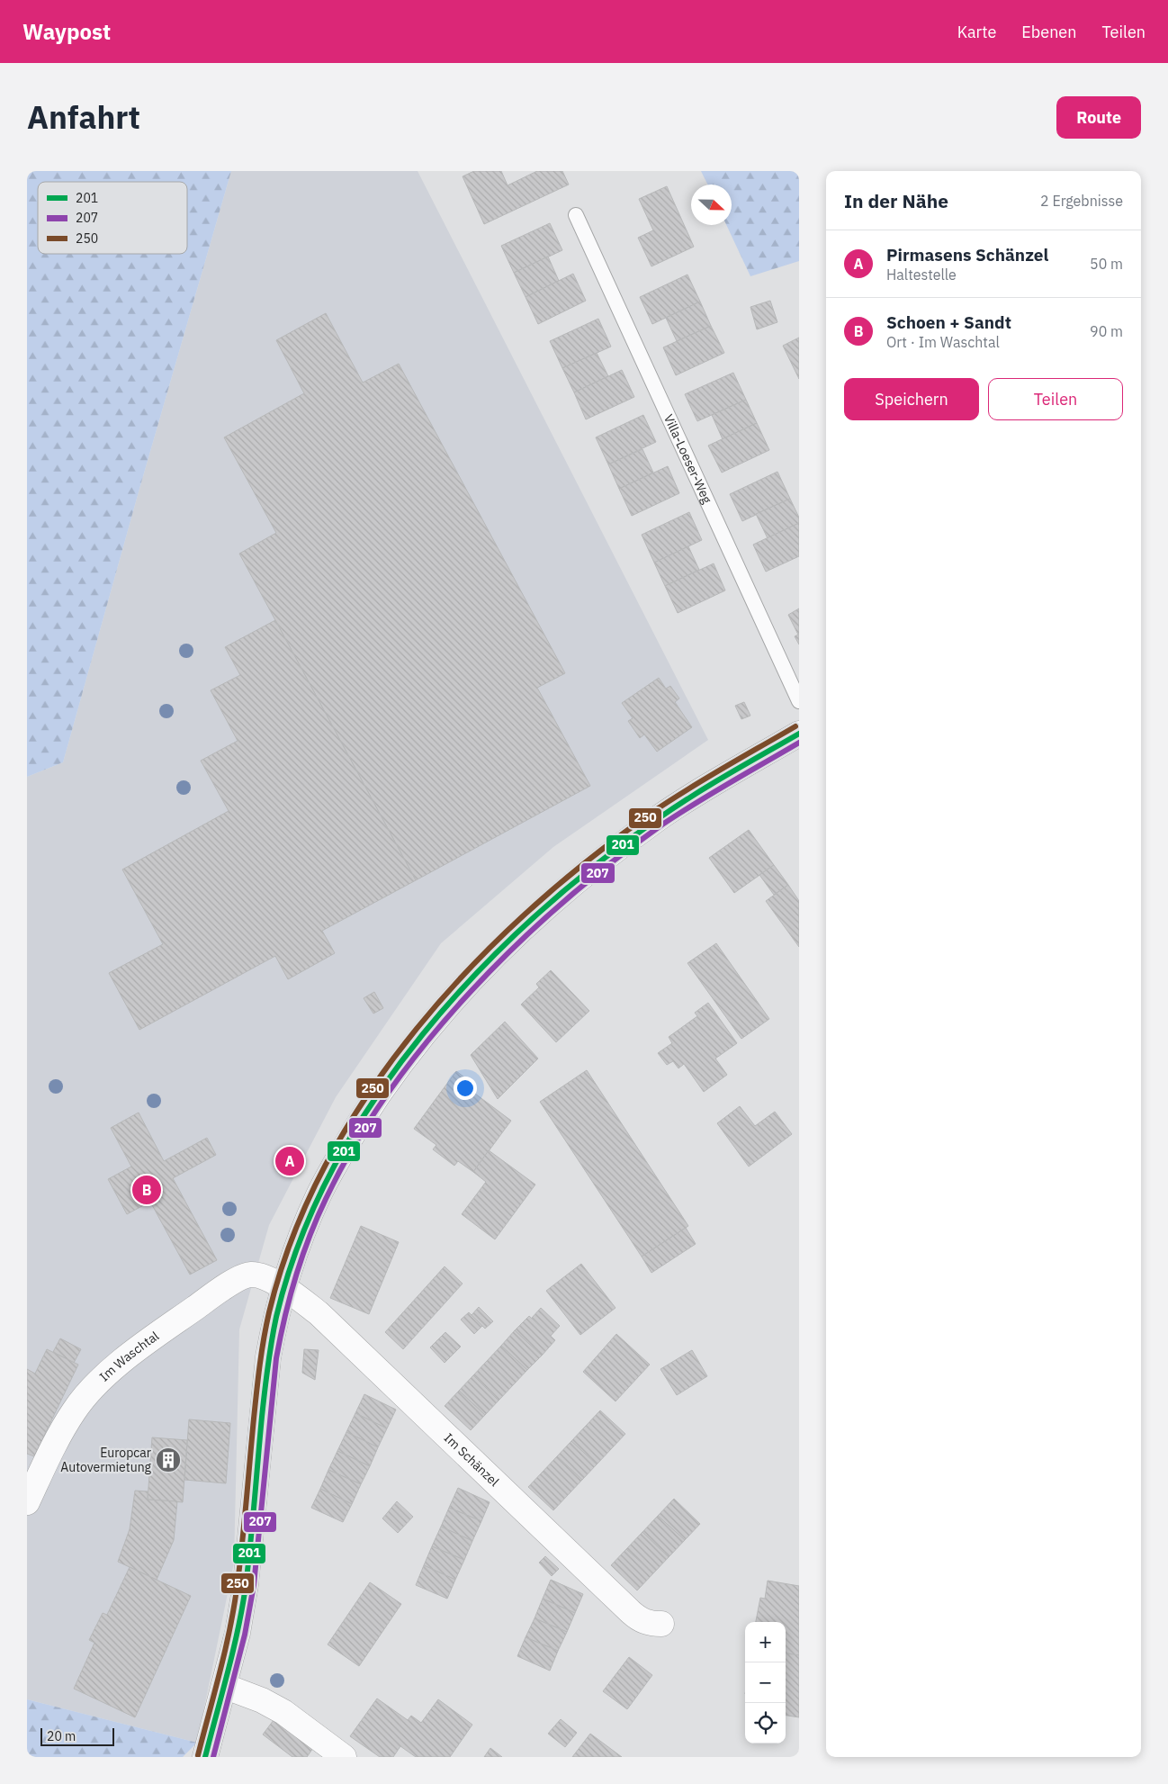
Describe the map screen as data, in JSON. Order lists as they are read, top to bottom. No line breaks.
{"streets":{"main road":["Im Waschtal","Im Schänzel"],"lane":["Villa-Loeser-Weg"]},"crossings":[["Im Waschtal","Im Schänzel"]],"places":{"building":["Europcar Autovermietung"]},"lines":["transit line 250","transit line 201","transit line 207"],"legend":["201","207","250"],"scale_bar":"20 m","north":"right","page":{"header":"Waypost","nav":["Karte","Ebenen","Teilen"],"title":"Anfahrt","buttons":["Route",["Speichern","Teilen"]],"heading":["In der Nähe","2 Ergebnisse"],"list":[{"mark":"A","name":"Pirmasens Schänzel","note":"Haltestelle","value":"50 m"},{"mark":"B","name":"Schoen + Sandt","note":"Ort · Im Waschtal","value":"90 m"}],"pins":["A","B"],"map_buttons":["+","−"],"scale":"20 m"}}
